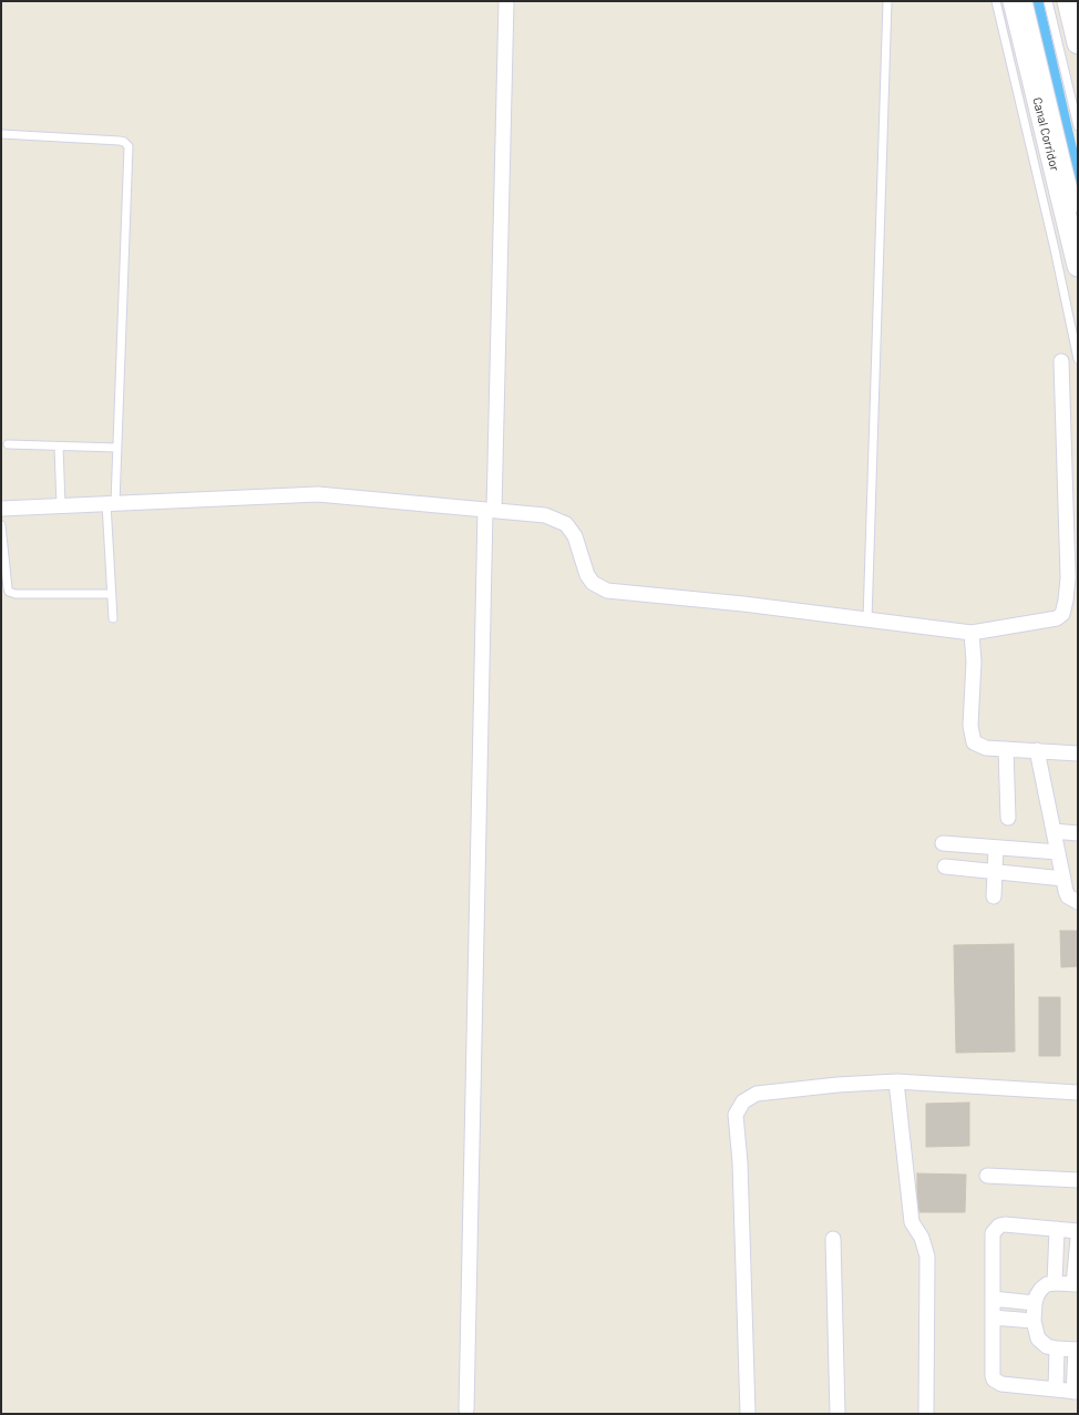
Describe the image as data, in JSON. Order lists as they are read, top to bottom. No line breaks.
{"streets":{"street":["Canal Corridor"]}}
